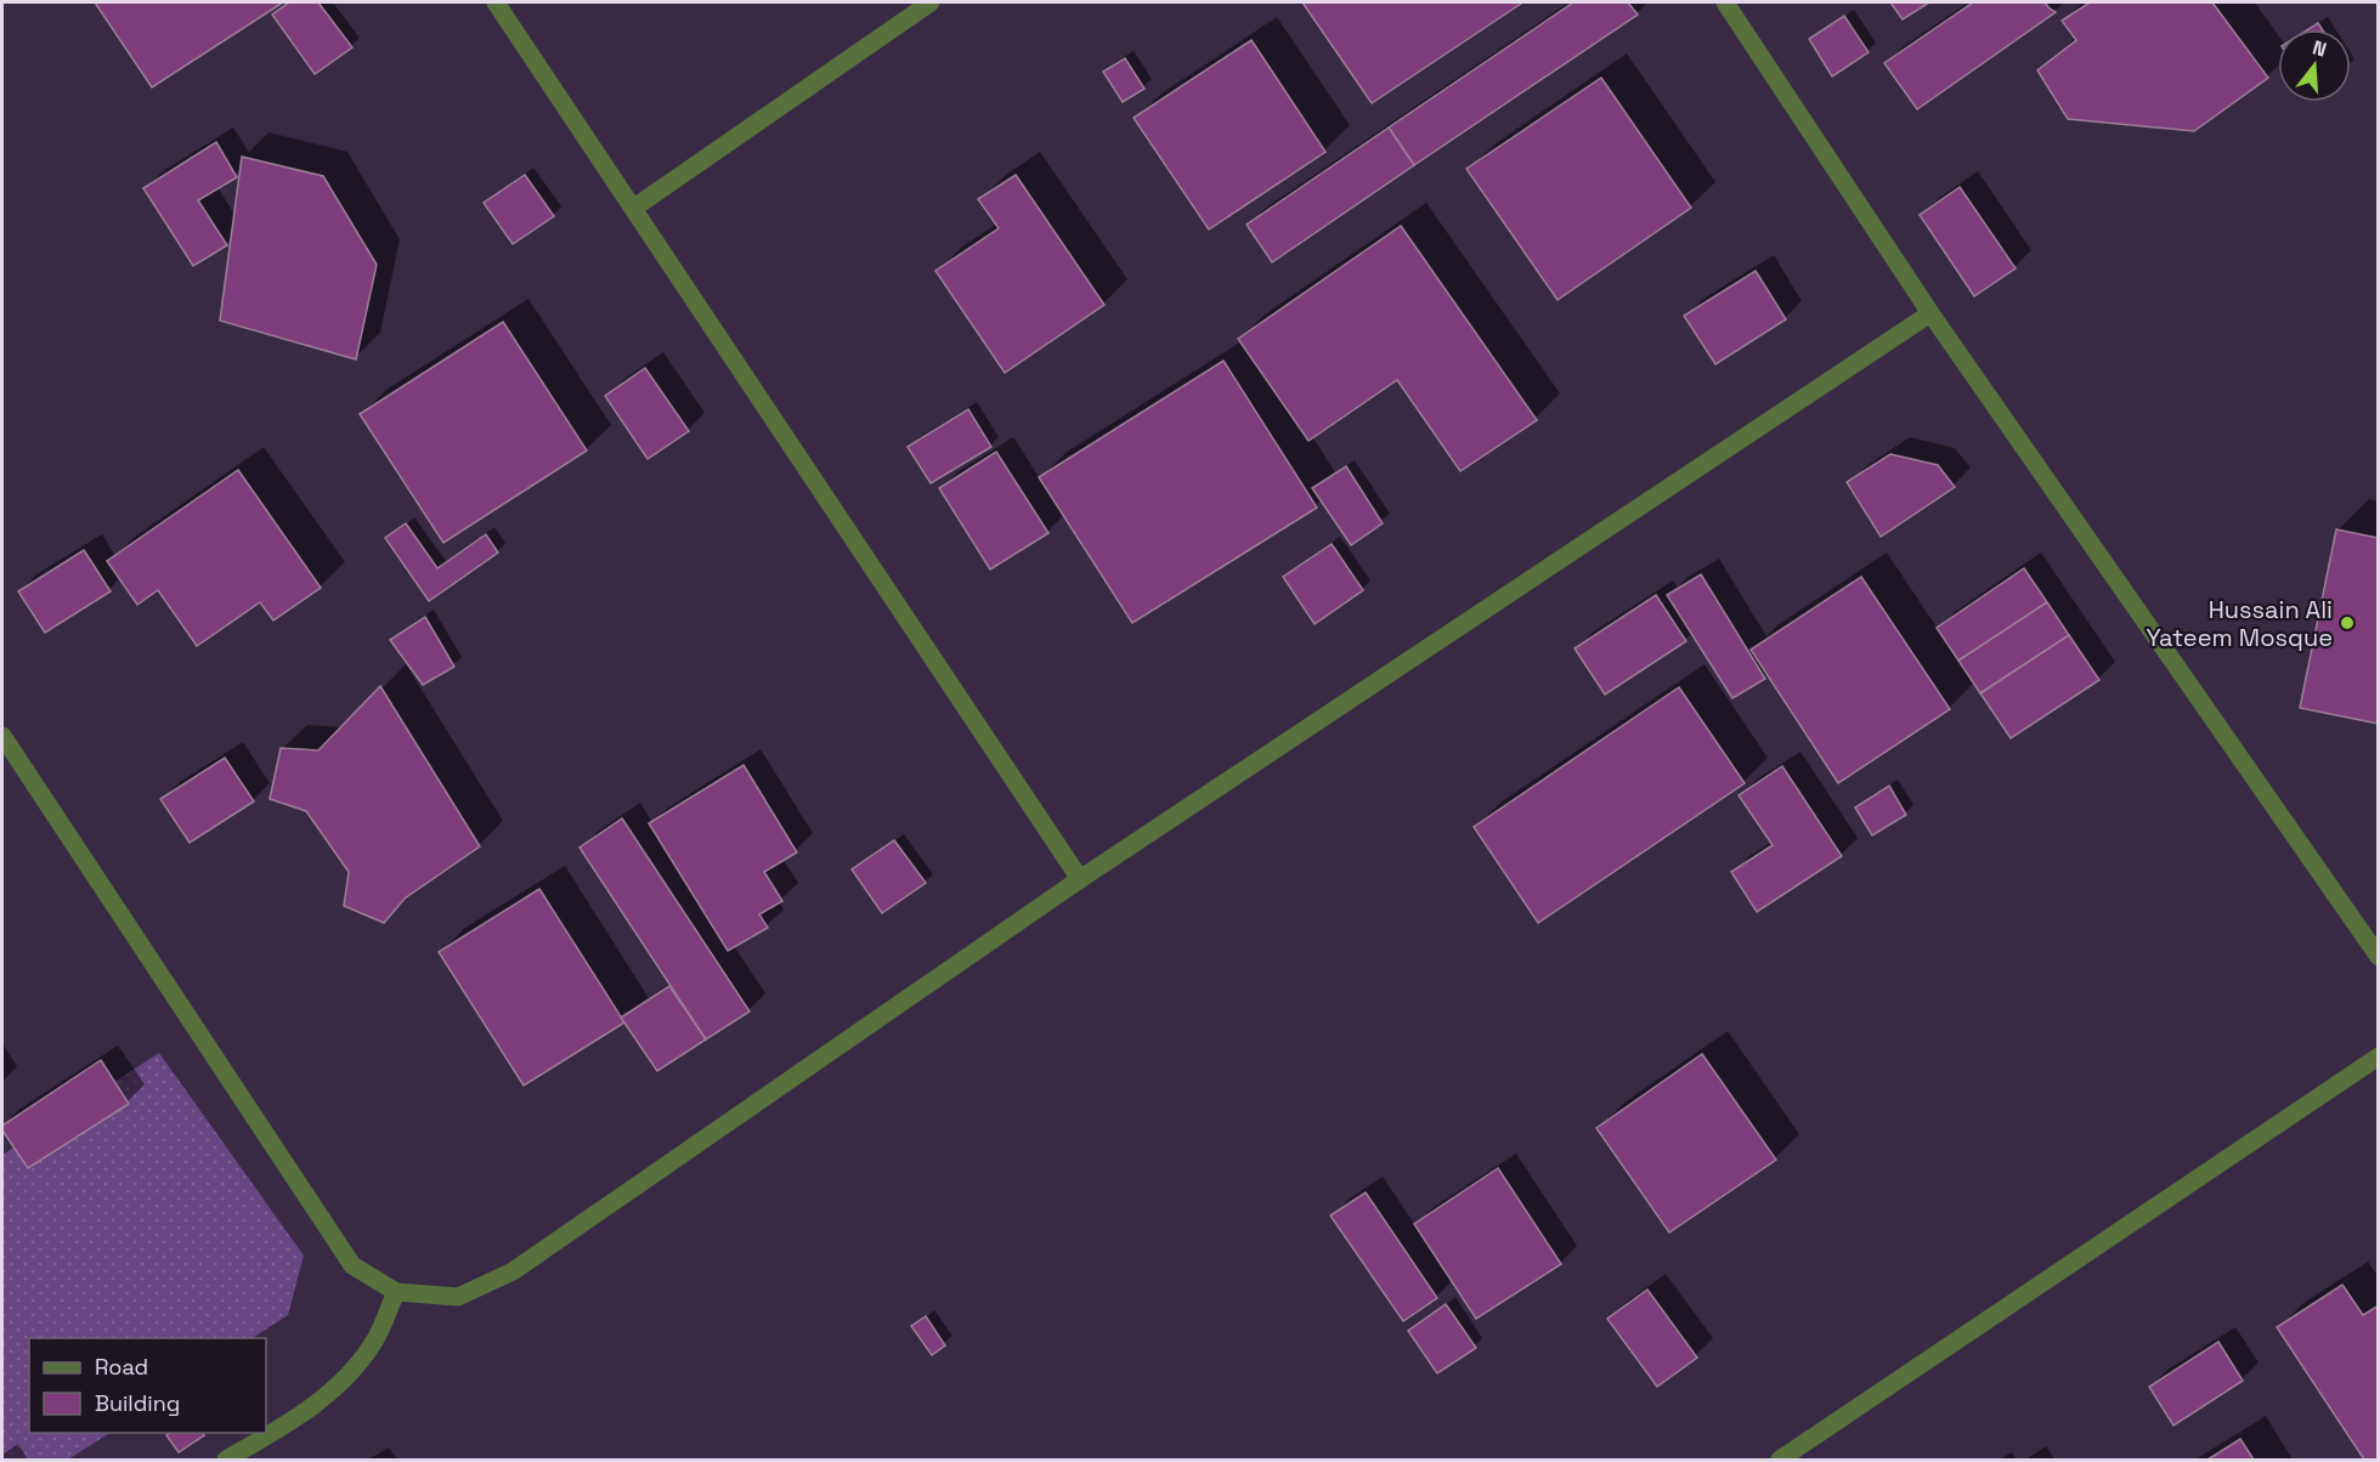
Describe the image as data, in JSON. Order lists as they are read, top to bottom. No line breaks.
{"places":["Hussain Ali Yateem Mosque"],"legend":["Road","Building"],"north":"top"}
